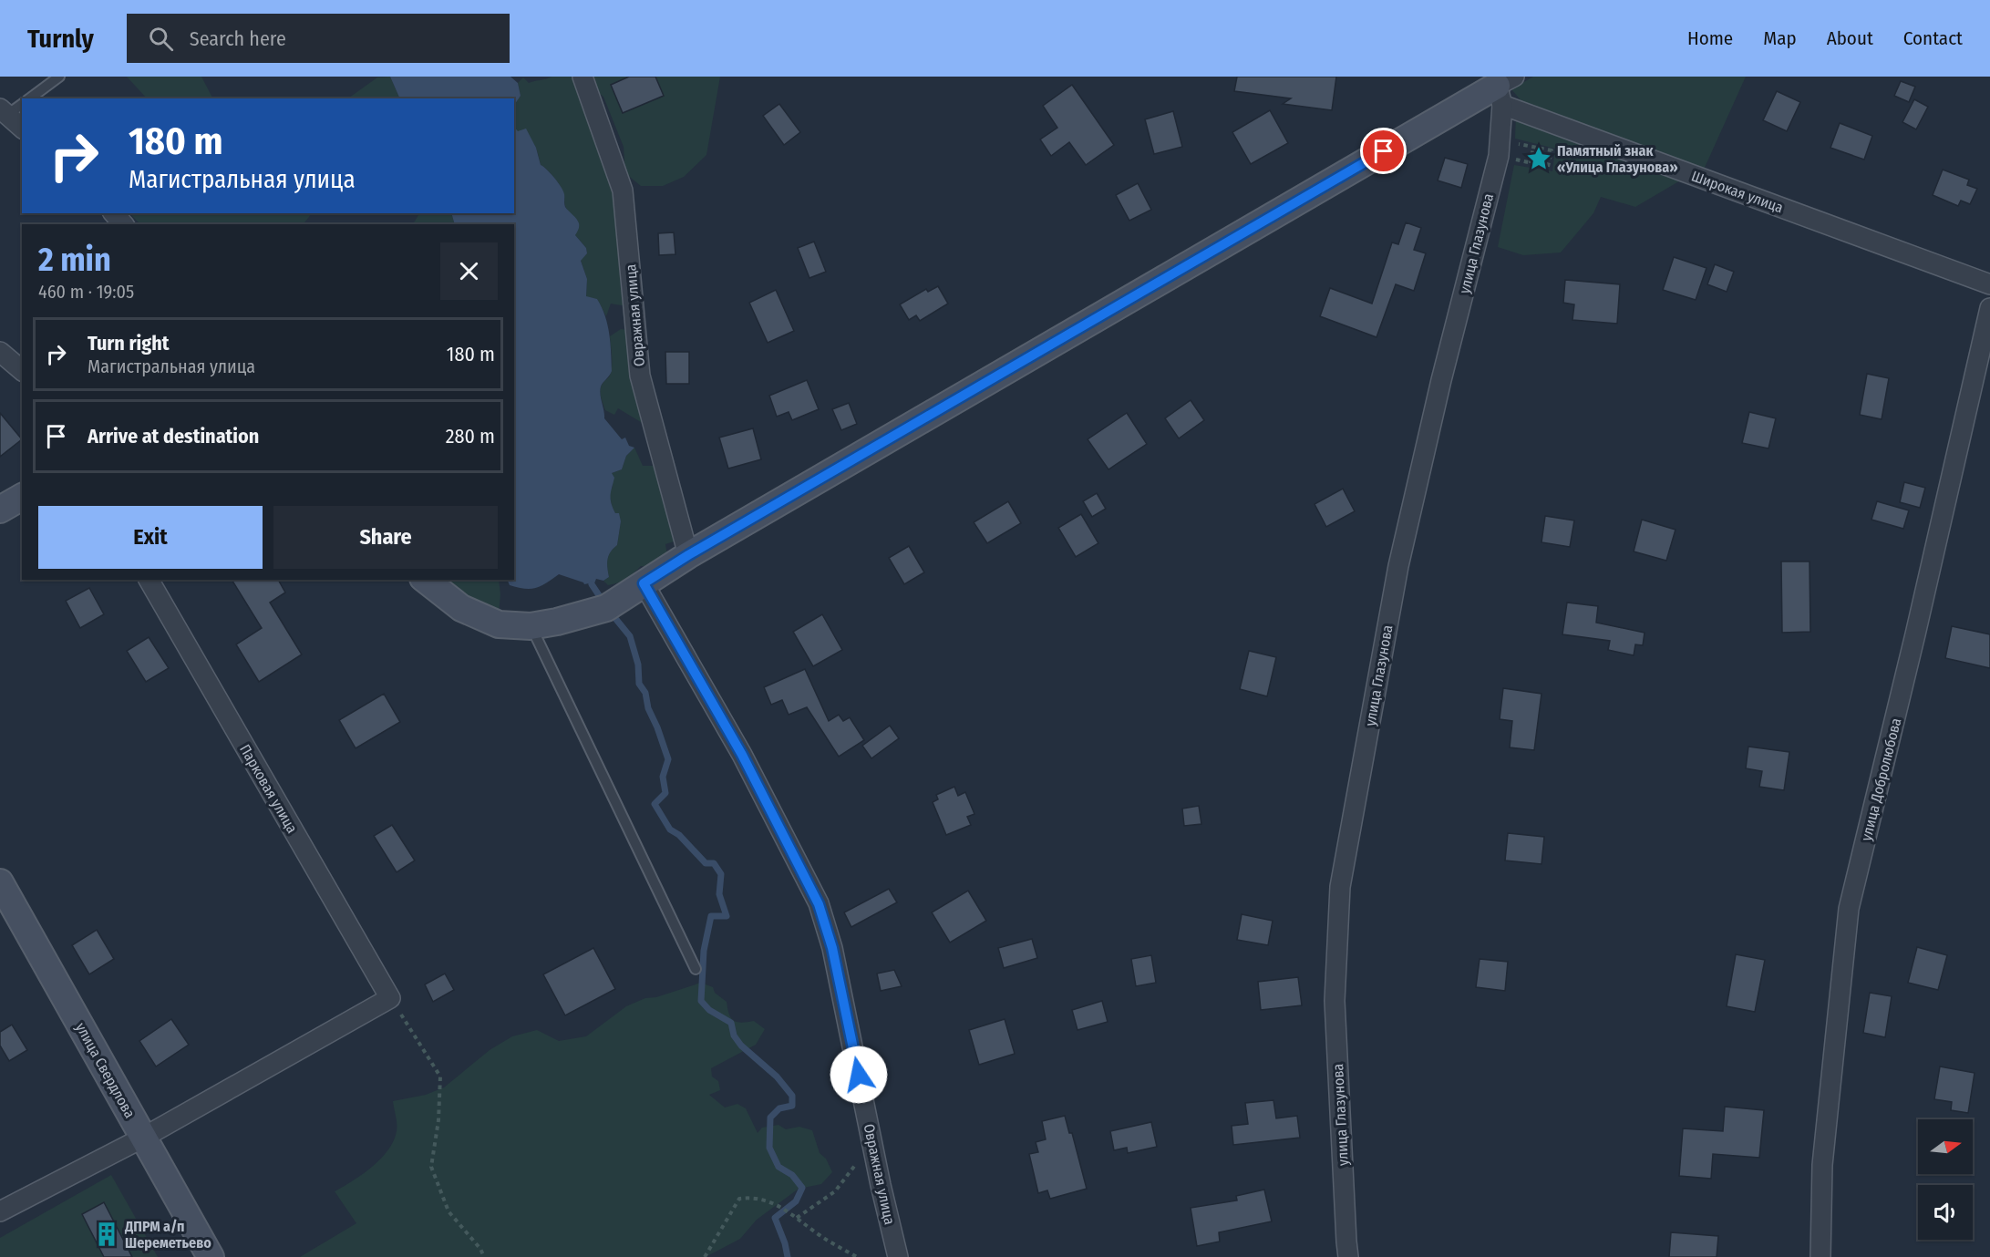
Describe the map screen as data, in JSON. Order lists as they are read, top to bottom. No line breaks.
{"streets":{"street":["Широкая улица","улица Глазунова","Овражная улица","улица Добролюбова","Парковая улица","улица Свердлова"]},"crossings":[["Широкая улица","улица Глазунова"]],"places":{"place":["Памятный знак «Улица Глазунова»"],"building":["ДПРМ а/п Шереметьево"]},"north":"right","page":{"header":"Turnly","search":"Search here","nav":["Home","Map","About","Contact"],"turn":["180 m","Магистральная улица"],"heading":["2 min","460 m · 19:05"],"list":[{"name":"Turn right","note":"Магистральная улица","value":"180 m"},{"name":"Arrive at destination","value":"280 m"}],"buttons":["Exit","Share"]}}
